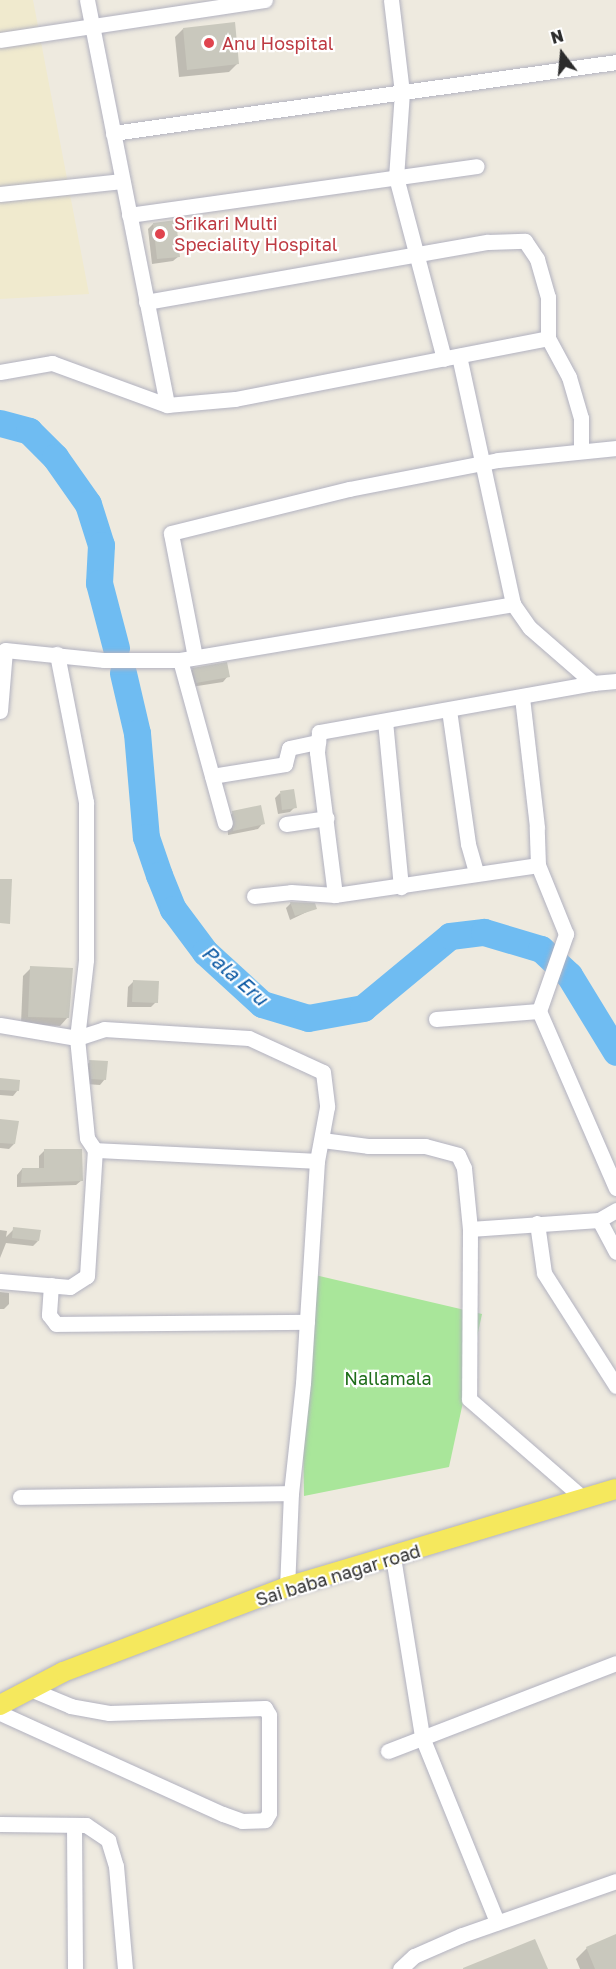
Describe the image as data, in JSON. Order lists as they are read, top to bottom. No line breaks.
{"streets":{"main road":["Sai baba nagar road"]},"water":["Pala Eru"],"parks":["Nallamala"],"places":["Anu Hospital","Srikari Multi Speciality Hospital"],"north":"top"}
